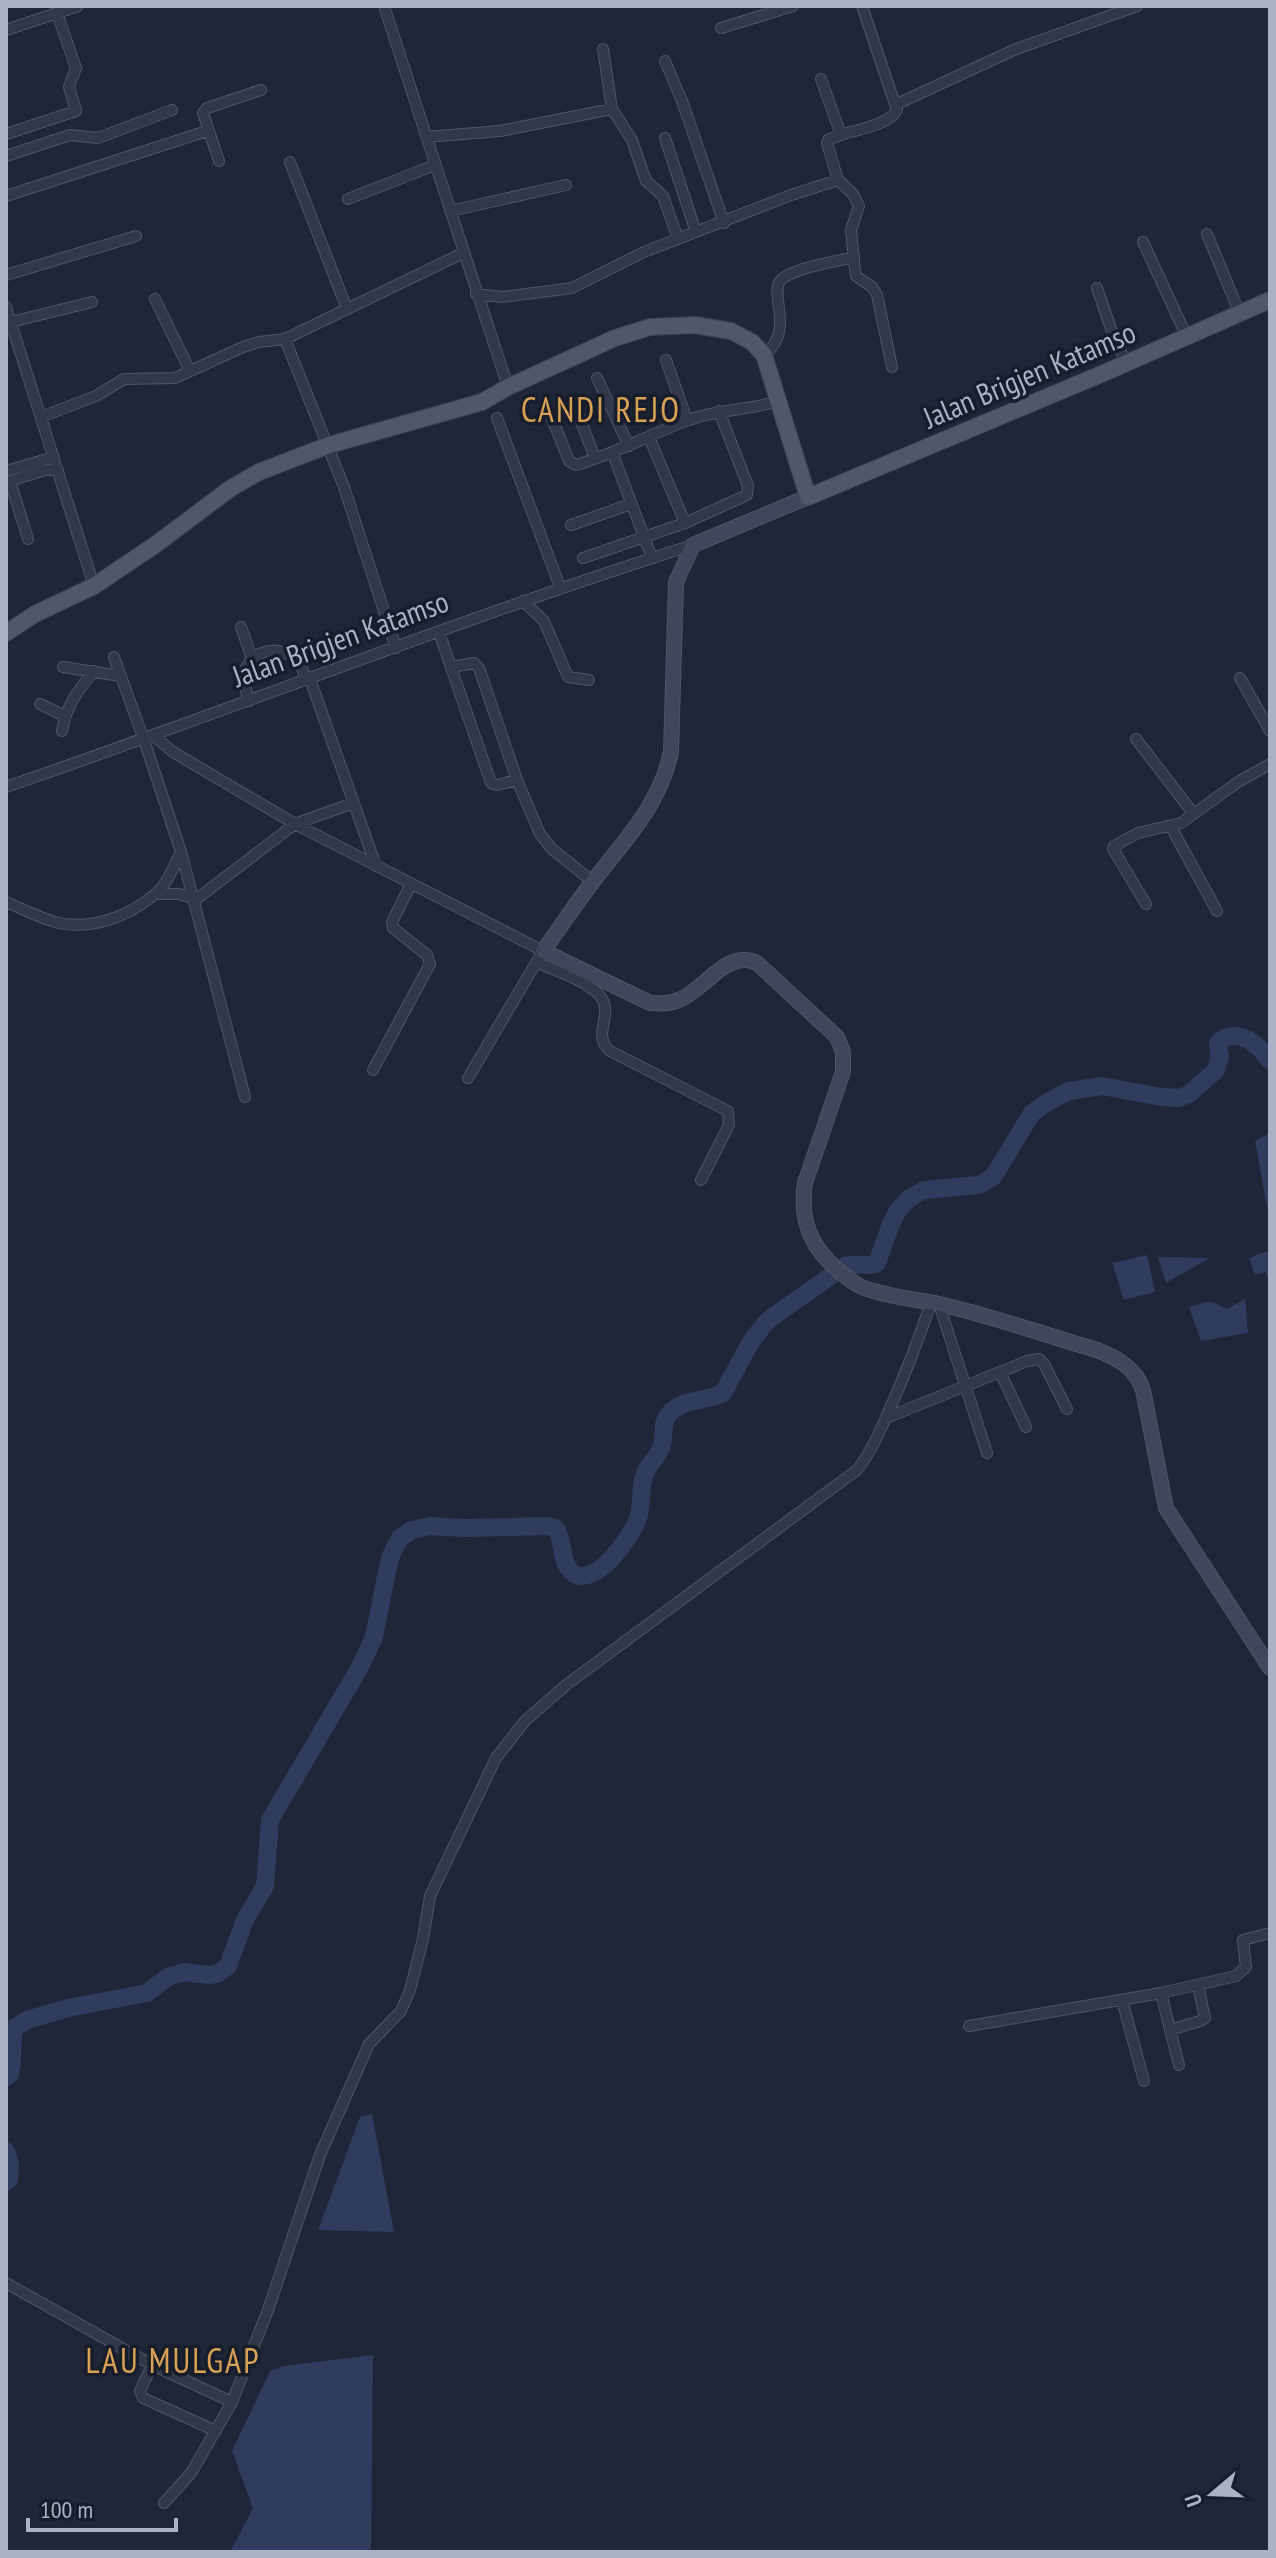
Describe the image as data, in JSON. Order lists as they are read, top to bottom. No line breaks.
{"streets":{"main road":["Jalan Brigjen Katamso"]},"districts":["CANDI REJO","LAU MULGAP"],"scale_bar":"100 m","north":"left"}
